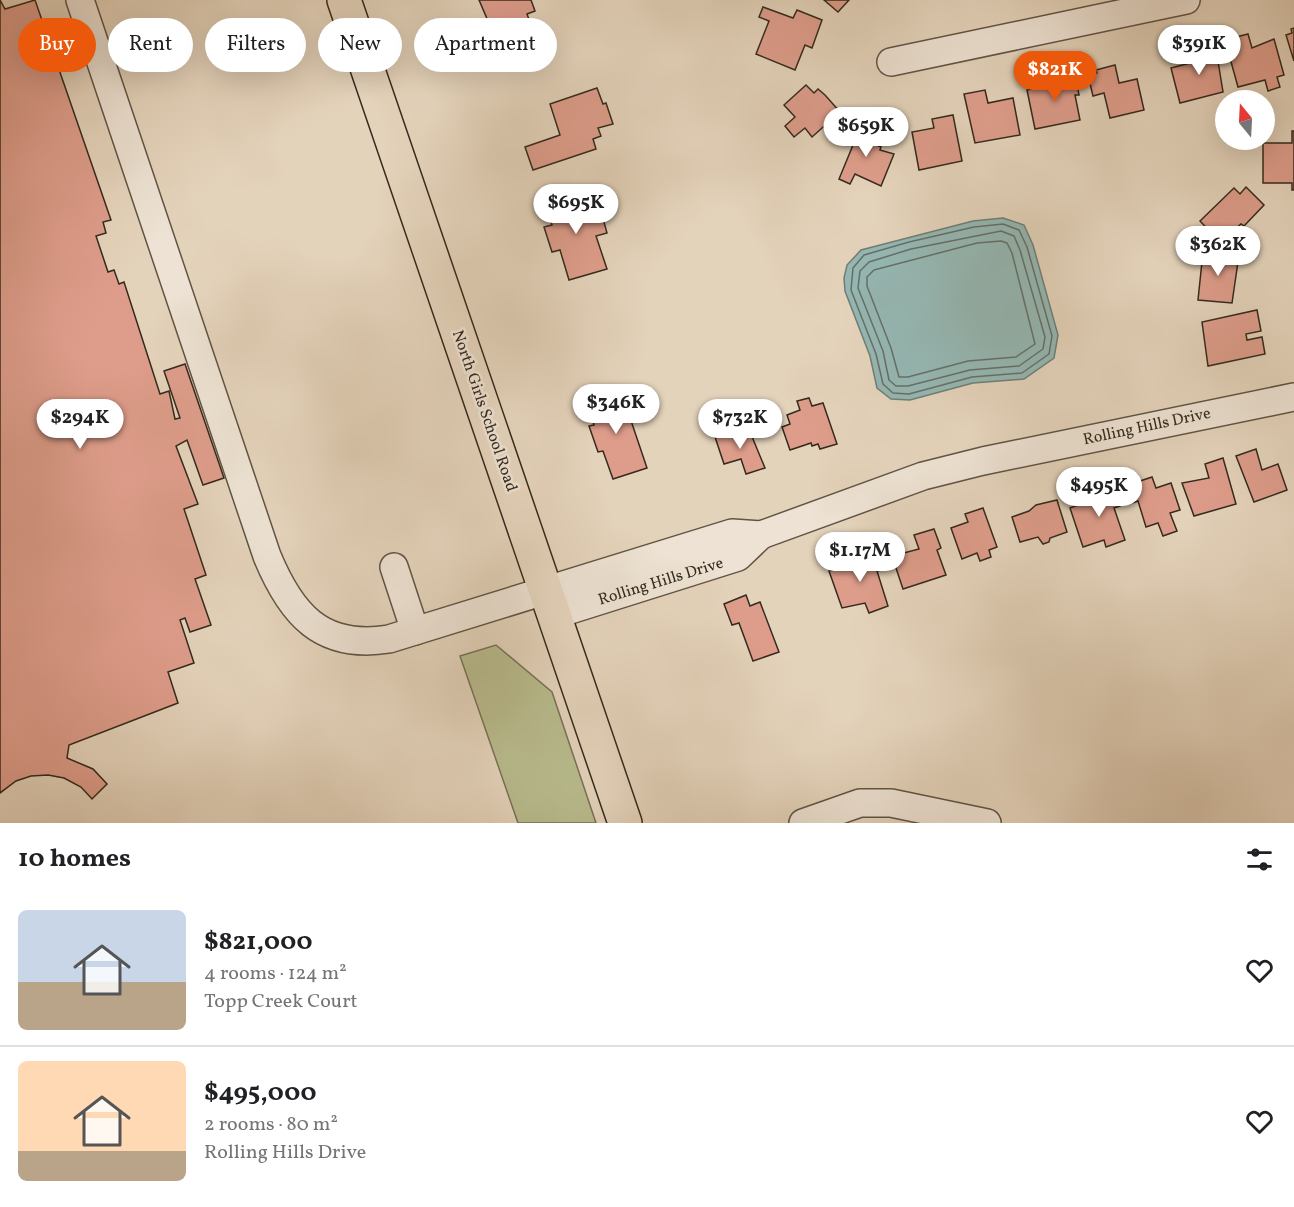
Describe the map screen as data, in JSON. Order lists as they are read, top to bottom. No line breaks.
{"streets":{"main road":["North Girls School Road"],"street":["Rolling Hills Drive"]},"crossings":[["North Girls School Road","Rolling Hills Drive"]],"north":"top","page":{"chip":["Buy","Rent","Filters","New","Apartment"],"price":["$391K","$821K","$659K","$695K","$362K","$346K","$294K","$732K","$495K","$1.17M"],"heading":"10 homes","list":[{"name":"$821,000","note":"4 rooms · 124 m² · Topp Creek Court"},{"name":"$495,000","note":"2 rooms · 80 m² · Rolling Hills Drive"}]}}
